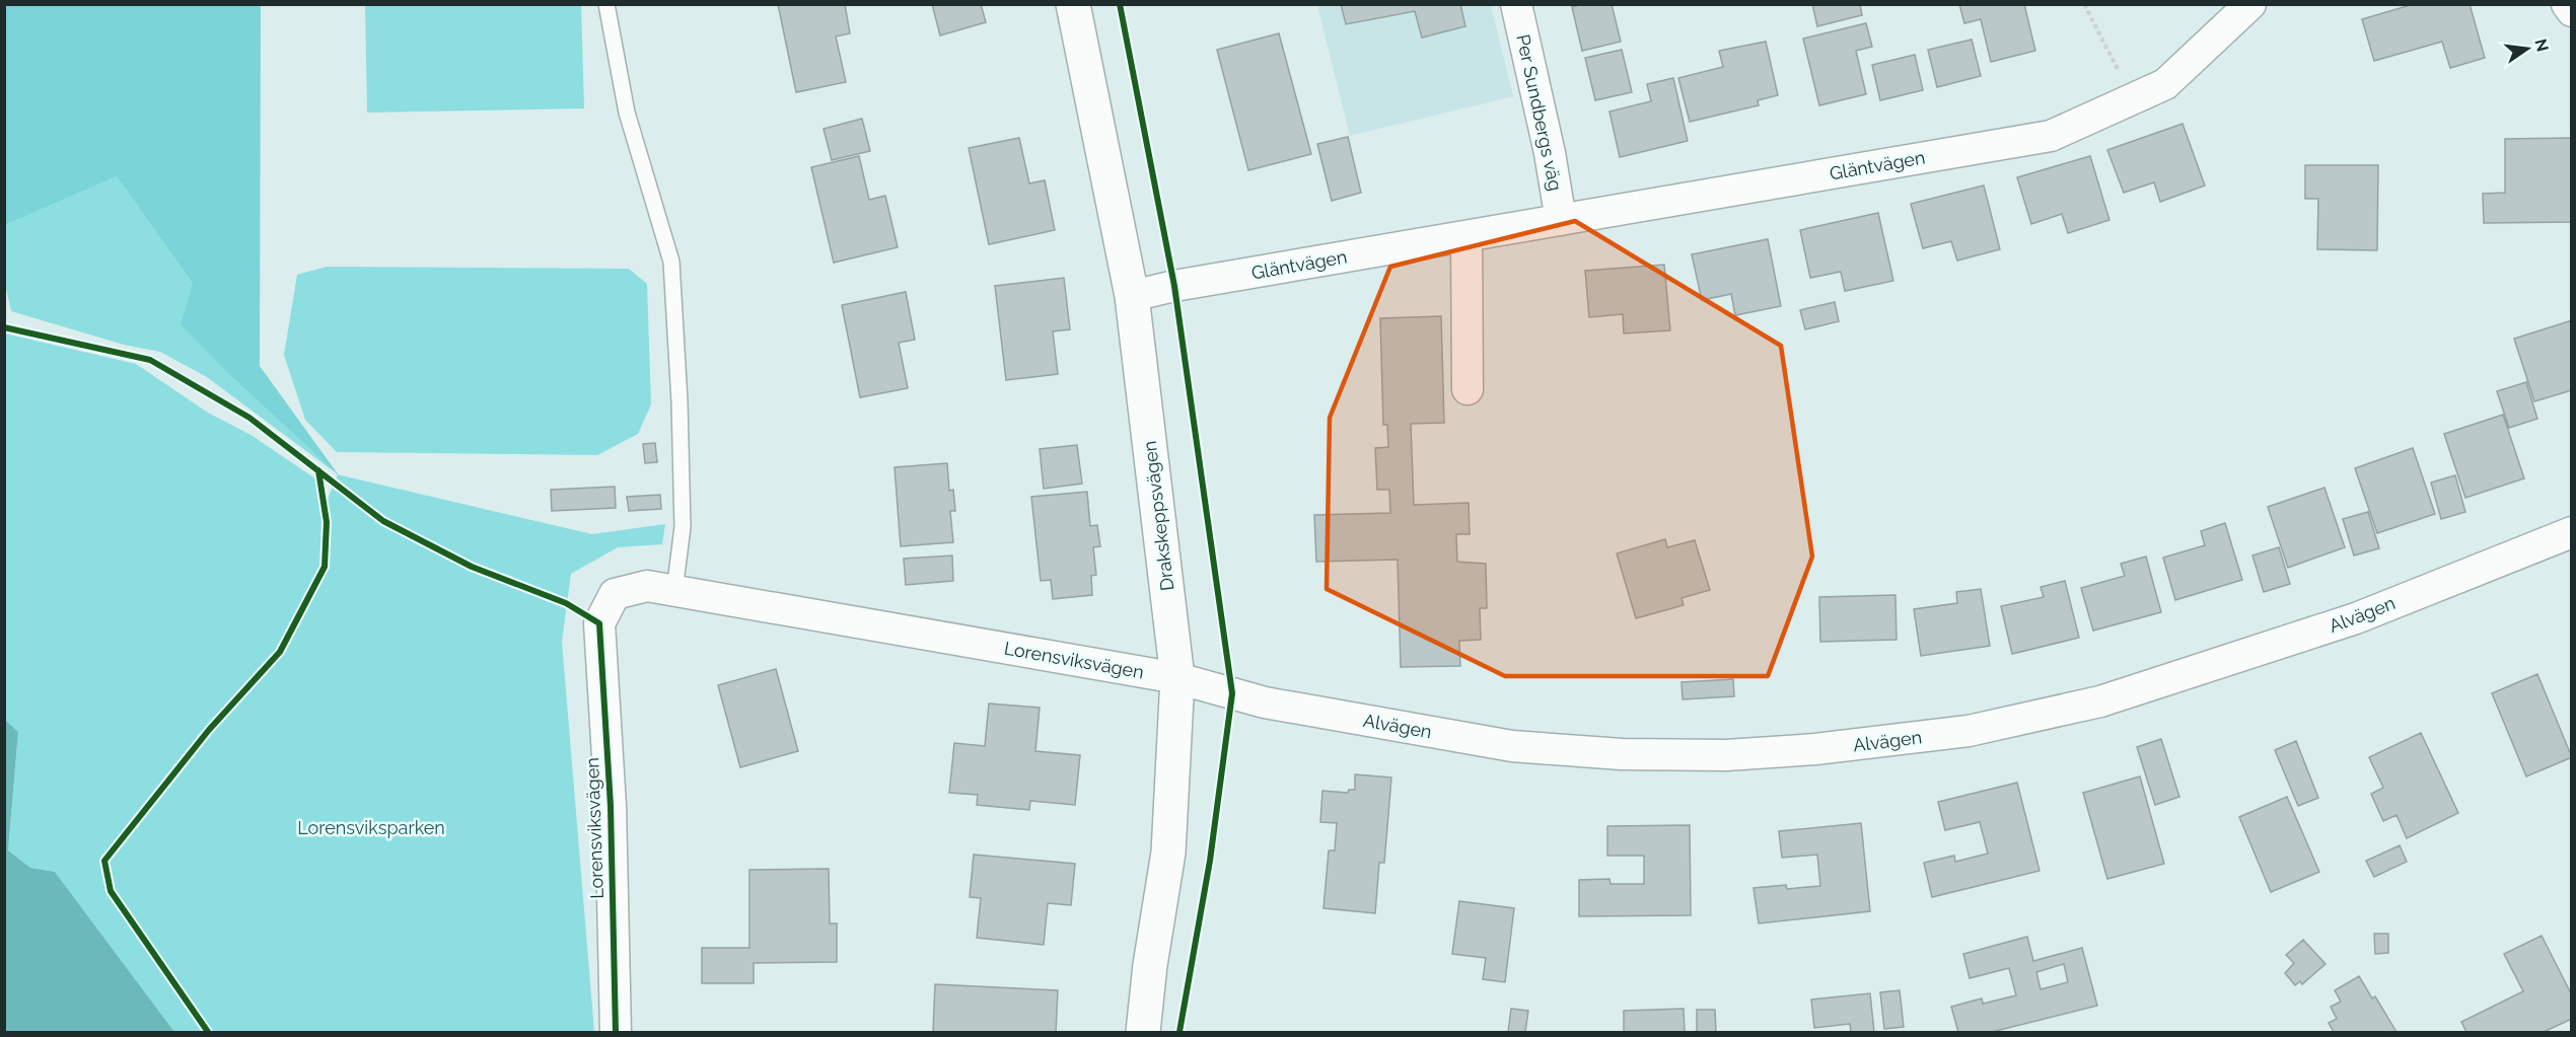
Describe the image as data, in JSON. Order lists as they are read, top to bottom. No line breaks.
{"streets":{"street":["Per Sundbergs väg","Gläntvägen","Drakskeppsvägen","Alvägen","Lorensviksvägen"]},"crossings":[["Per Sundbergs väg","Gläntvägen"],["Gläntvägen","Drakskeppsvägen"],["Drakskeppsvägen","Alvägen"],["Drakskeppsvägen","Lorensviksvägen"],["Alvägen","Lorensviksvägen"]],"parks":["Lorensviksparken"],"north":"right"}
